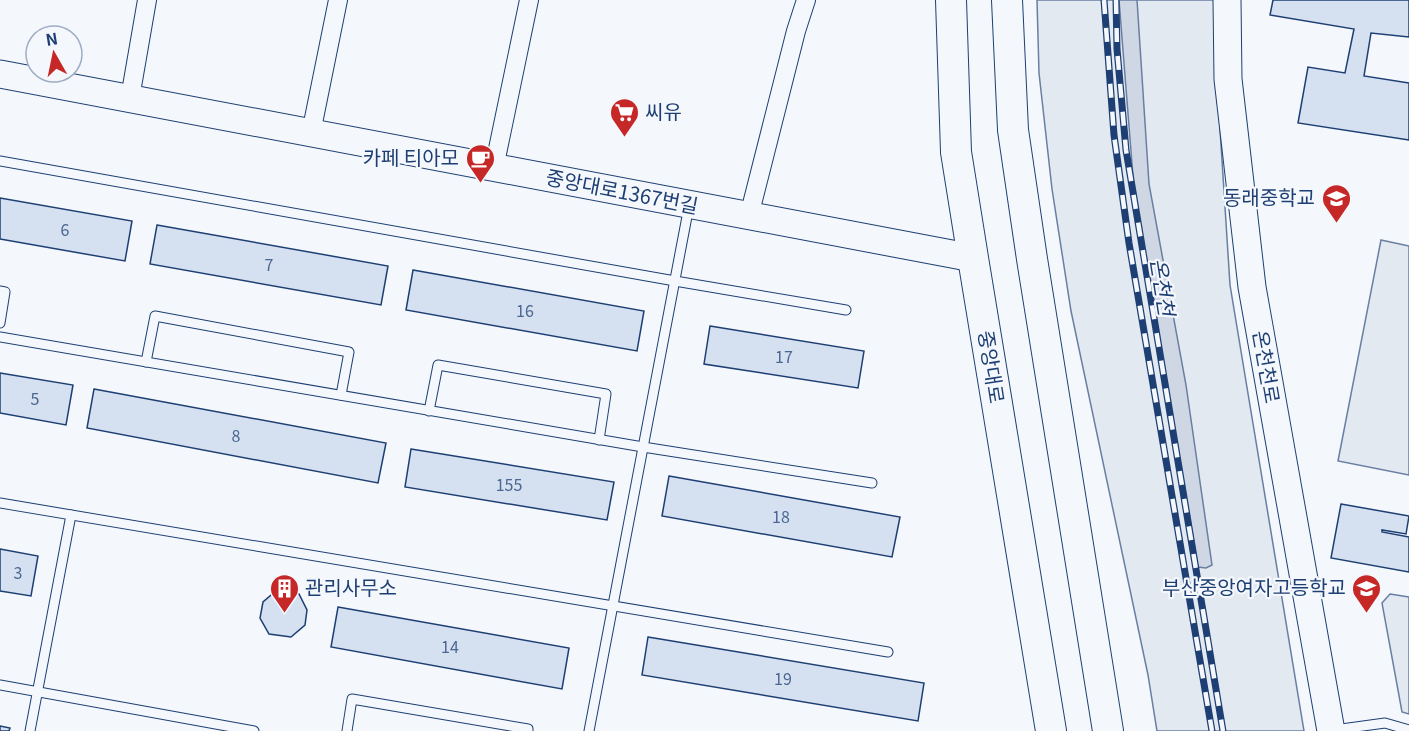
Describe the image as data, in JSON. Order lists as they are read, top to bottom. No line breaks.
{"streets":{"main road":["중앙대로"],"street":["중앙대로1367번길","온천천로"]},"crossings":[["중앙대로1367번길","중앙대로"]],"water":["온천천"],"places":{"supermarket":["씨유"],"cafe":["카페 티아모"],"school or university":["동래중학교","부산중앙여자고등학교"],"building":["관리사무소"]},"house_numbers":["6","7","16","17","5","8","155","18","3","14","19"],"north":"top"}
